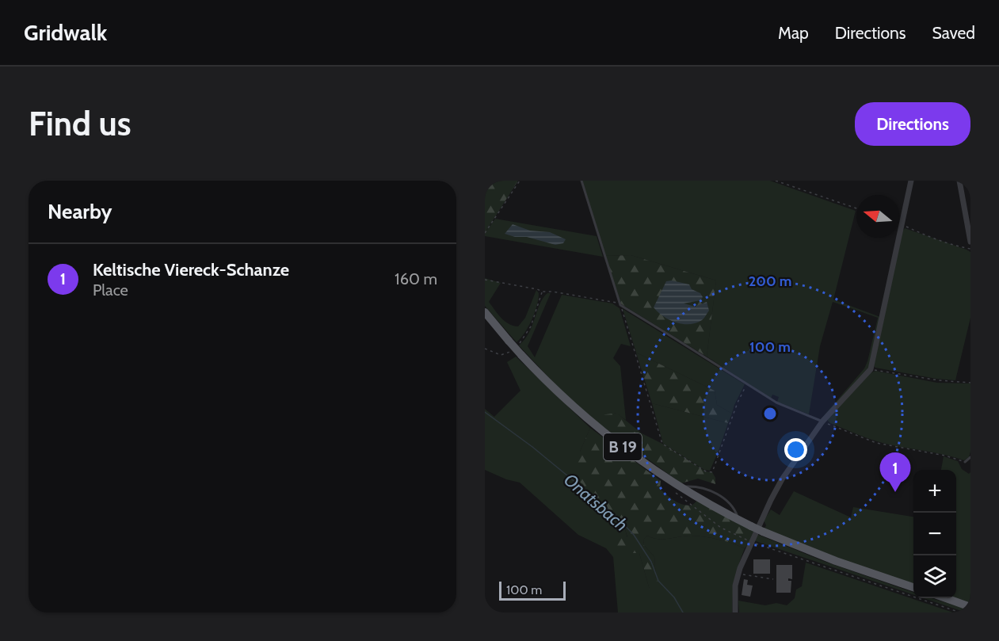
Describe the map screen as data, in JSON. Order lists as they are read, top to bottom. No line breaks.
{"streets":{"main road":["B 19"]},"water":["Onatsbach"],"scale_bar":"100 m","north":"left","page":{"header":"Gridwalk","nav":["Map","Directions","Saved"],"buttons":"Directions","title":"Find us","heading":"Nearby","list":[{"mark":"1","name":"Keltische Viereck-Schanze","note":"Place","value":"160 m"}],"pins":"1","map_buttons":["+","−"],"scale":"100 m"},"rings":["200 m","100 m"]}
